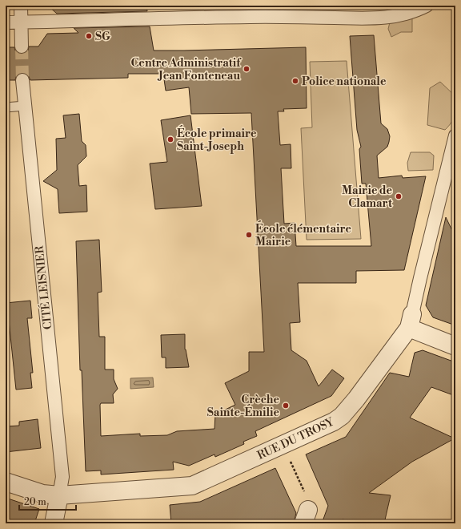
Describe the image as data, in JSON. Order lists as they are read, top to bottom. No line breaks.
{"streets":{"street":["CITÉ LEISNIER","RUE DU TROSY"]},"crossings":[["CITÉ LEISNIER","RUE DU TROSY"]],"places":["SG","Centre Administratif Jean Fonteneau","Police nationale","École primaire Saint-Joseph","Mairie de Clamart","École élémentaire Mairie","Crèche Sainte-Émilie"],"scale_bar":"20 m"}
